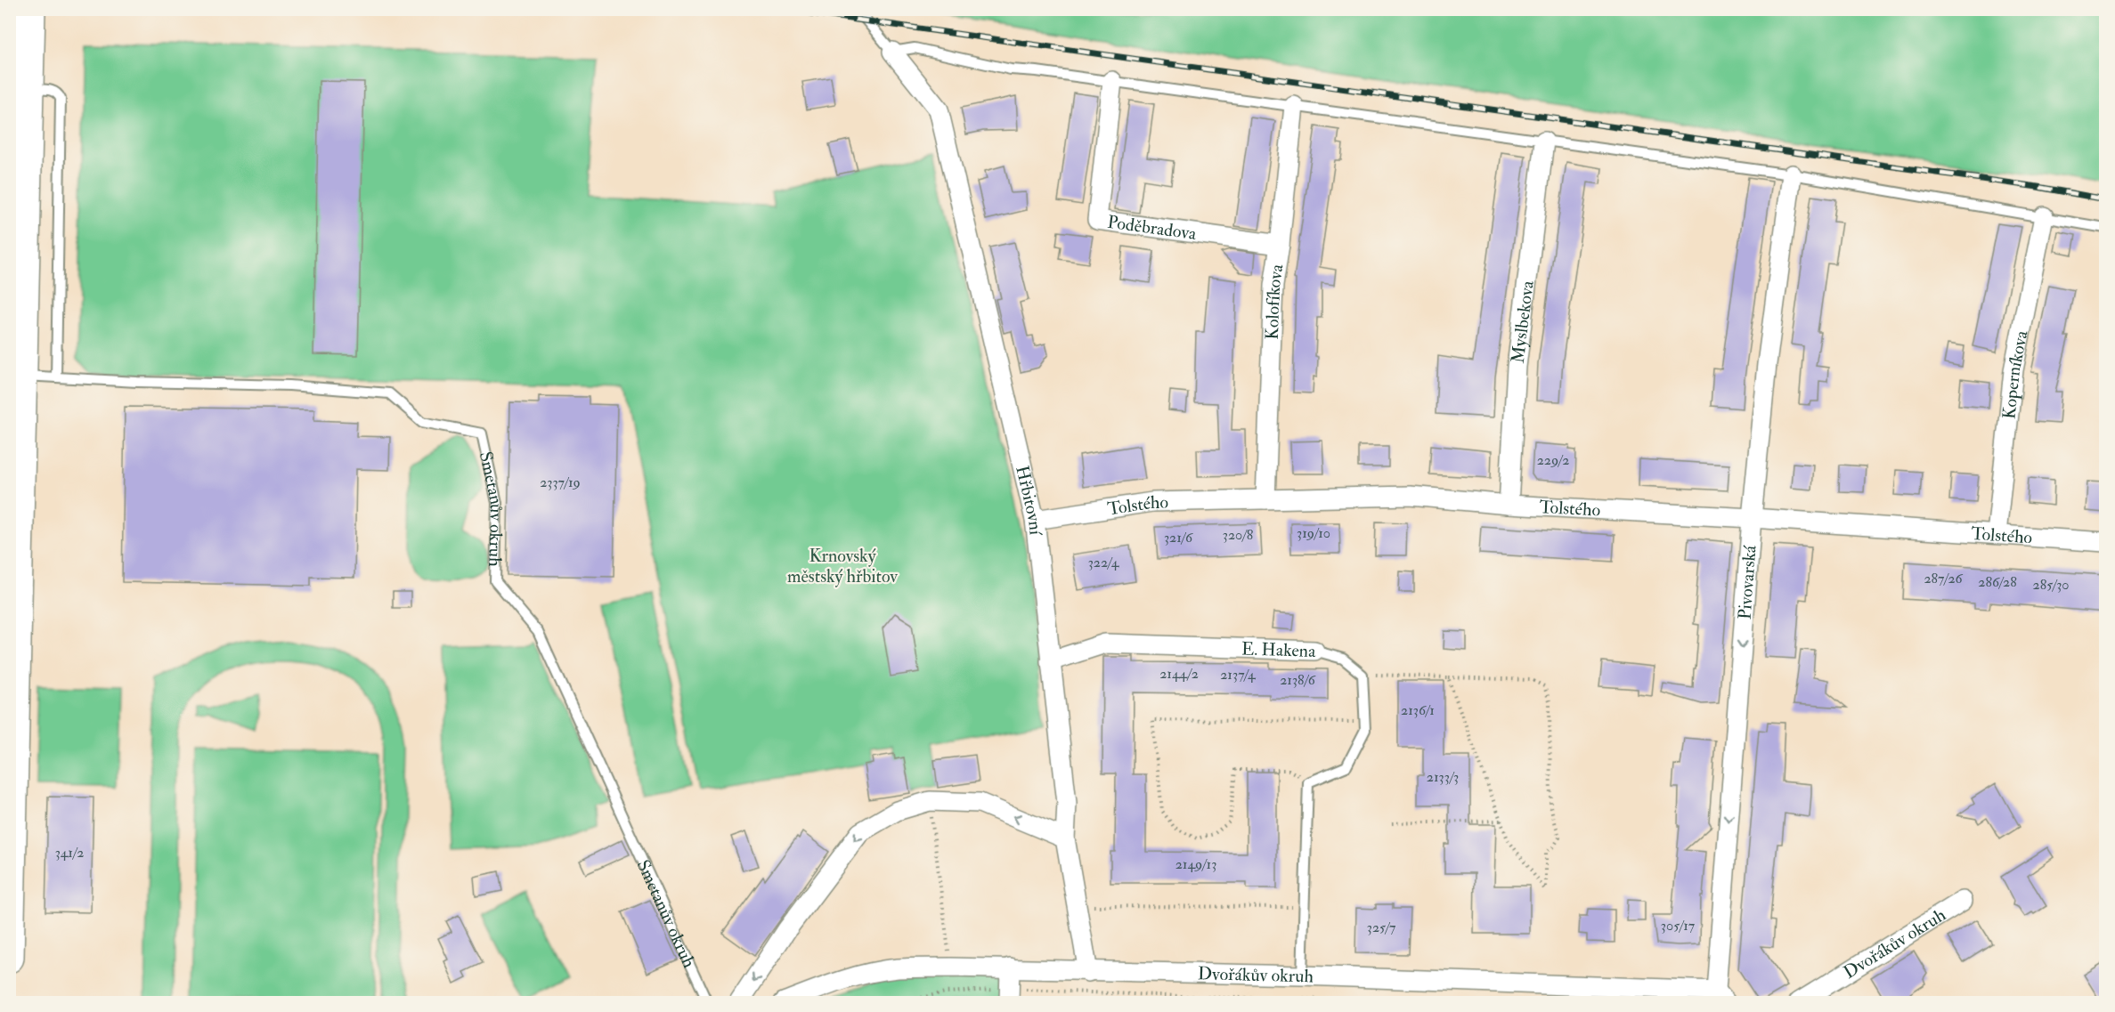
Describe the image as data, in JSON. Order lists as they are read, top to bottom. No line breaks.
{"streets":{"street":["Poděbradova","Kolofíkova","Myslbekova","Koperníkova","Hřbitovní","Tolstého","Pivovarská","E. Hakena","Dvořákův okruh"],"lane":["Smetanův okruh"]},"crossings":[["Poděbradova","Kolofíkova"],["Kolofíkova","Tolstého"],["Myslbekova","Tolstého"],["Koperníkova","Tolstého"],["Hřbitovní","Tolstého"],["Hřbitovní","E. Hakena"],["Hřbitovní","Dvořákův okruh"],["Tolstého","Pivovarská"],["Pivovarská","Dvořákův okruh"]],"one_way":["Pivovarská"],"parks":["Krnovský městský hřbitov"],"house_numbers":["229/2","2337/19","319/10","320/8","321/6","322/4","287/26","286/28","285/30","2144/2","2137/4","2138/6","2136/1","2133/3","341/2","2149/13","305/17","325/7"]}
